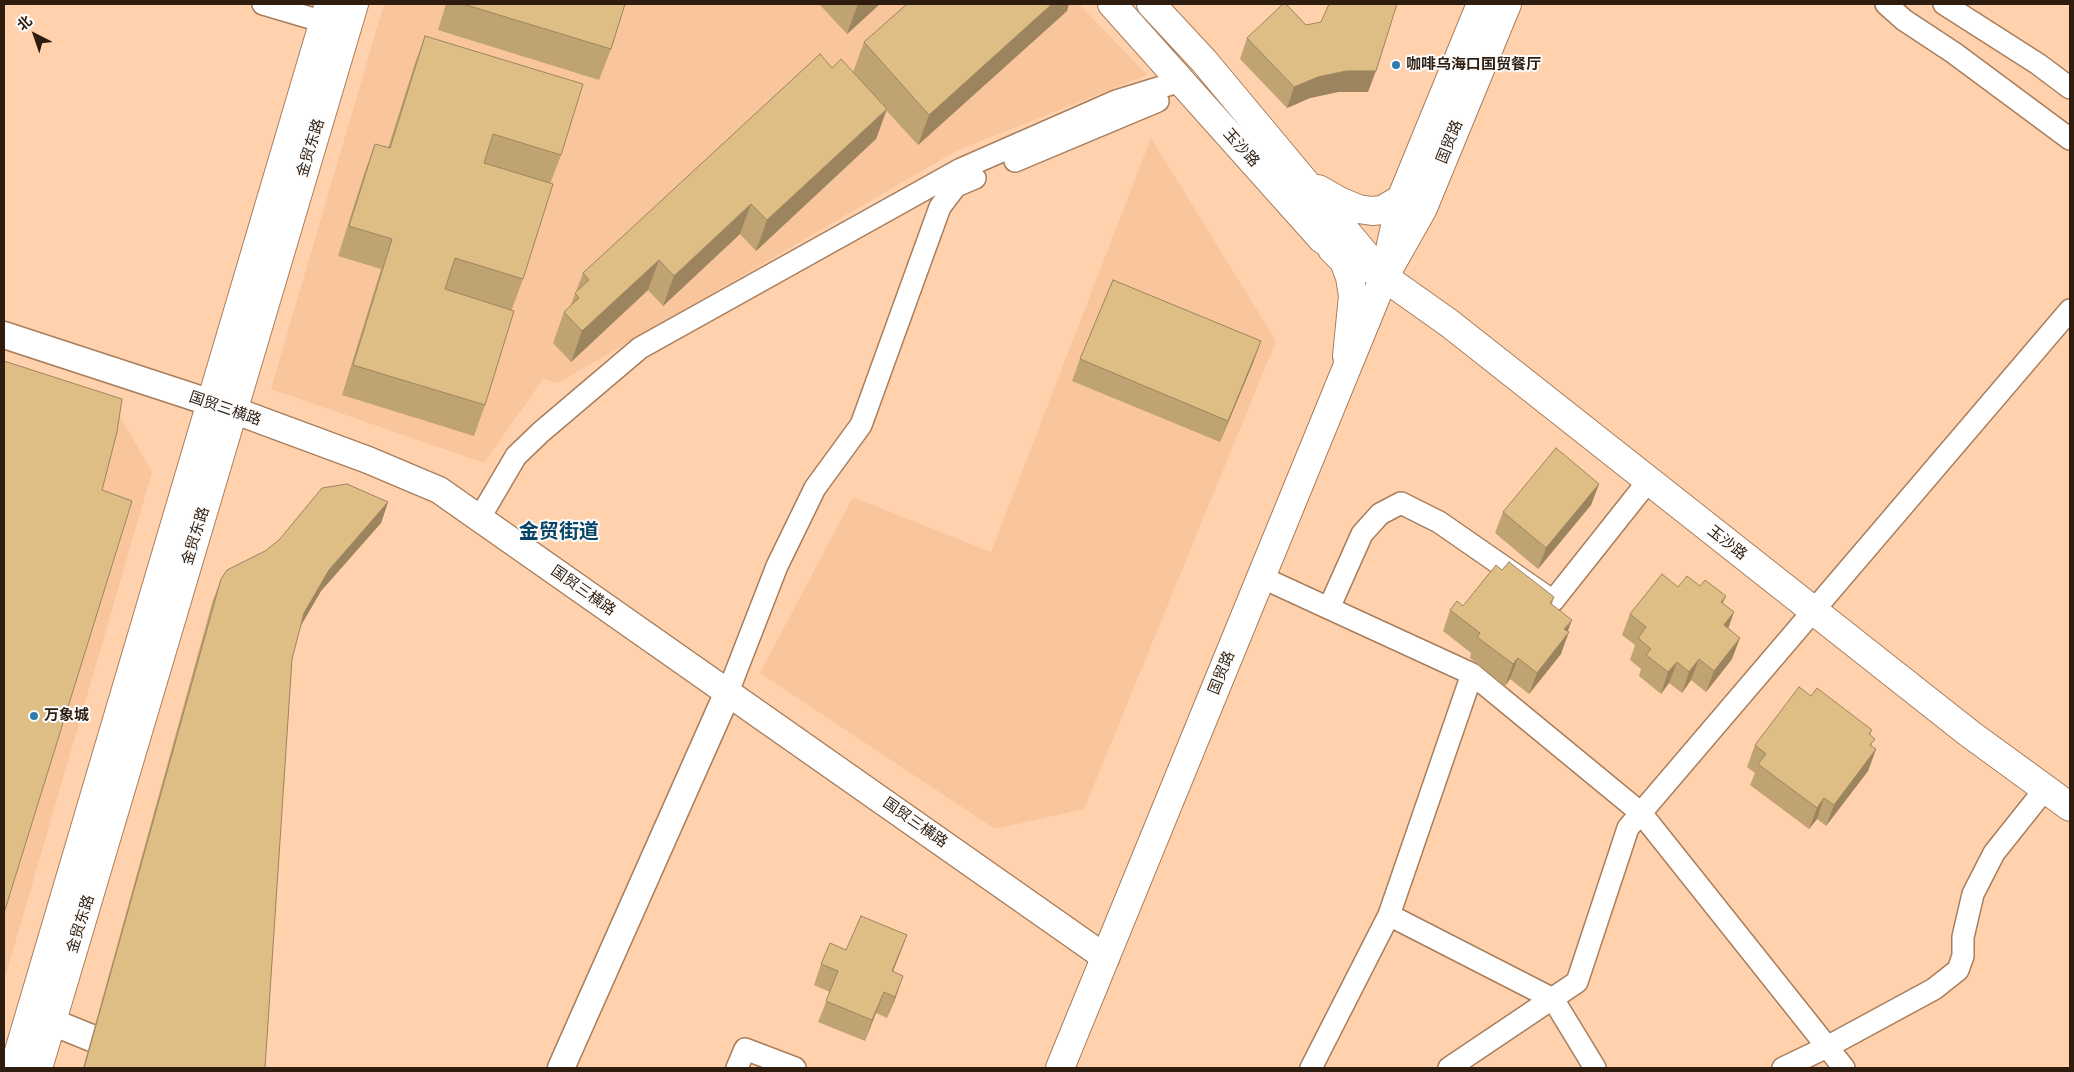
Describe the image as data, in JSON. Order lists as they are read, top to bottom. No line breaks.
{"streets":{"main road":["国贸路","金贸东路","玉沙路"],"street":["国贸三横路"]},"crossings":[["国贸路","玉沙路"],["国贸路","国贸三横路"],["金贸东路","国贸三横路"]],"districts":["金贸街道"],"places":["咖啡乌海口国贸餐厅","万象城"],"north":"top left"}
